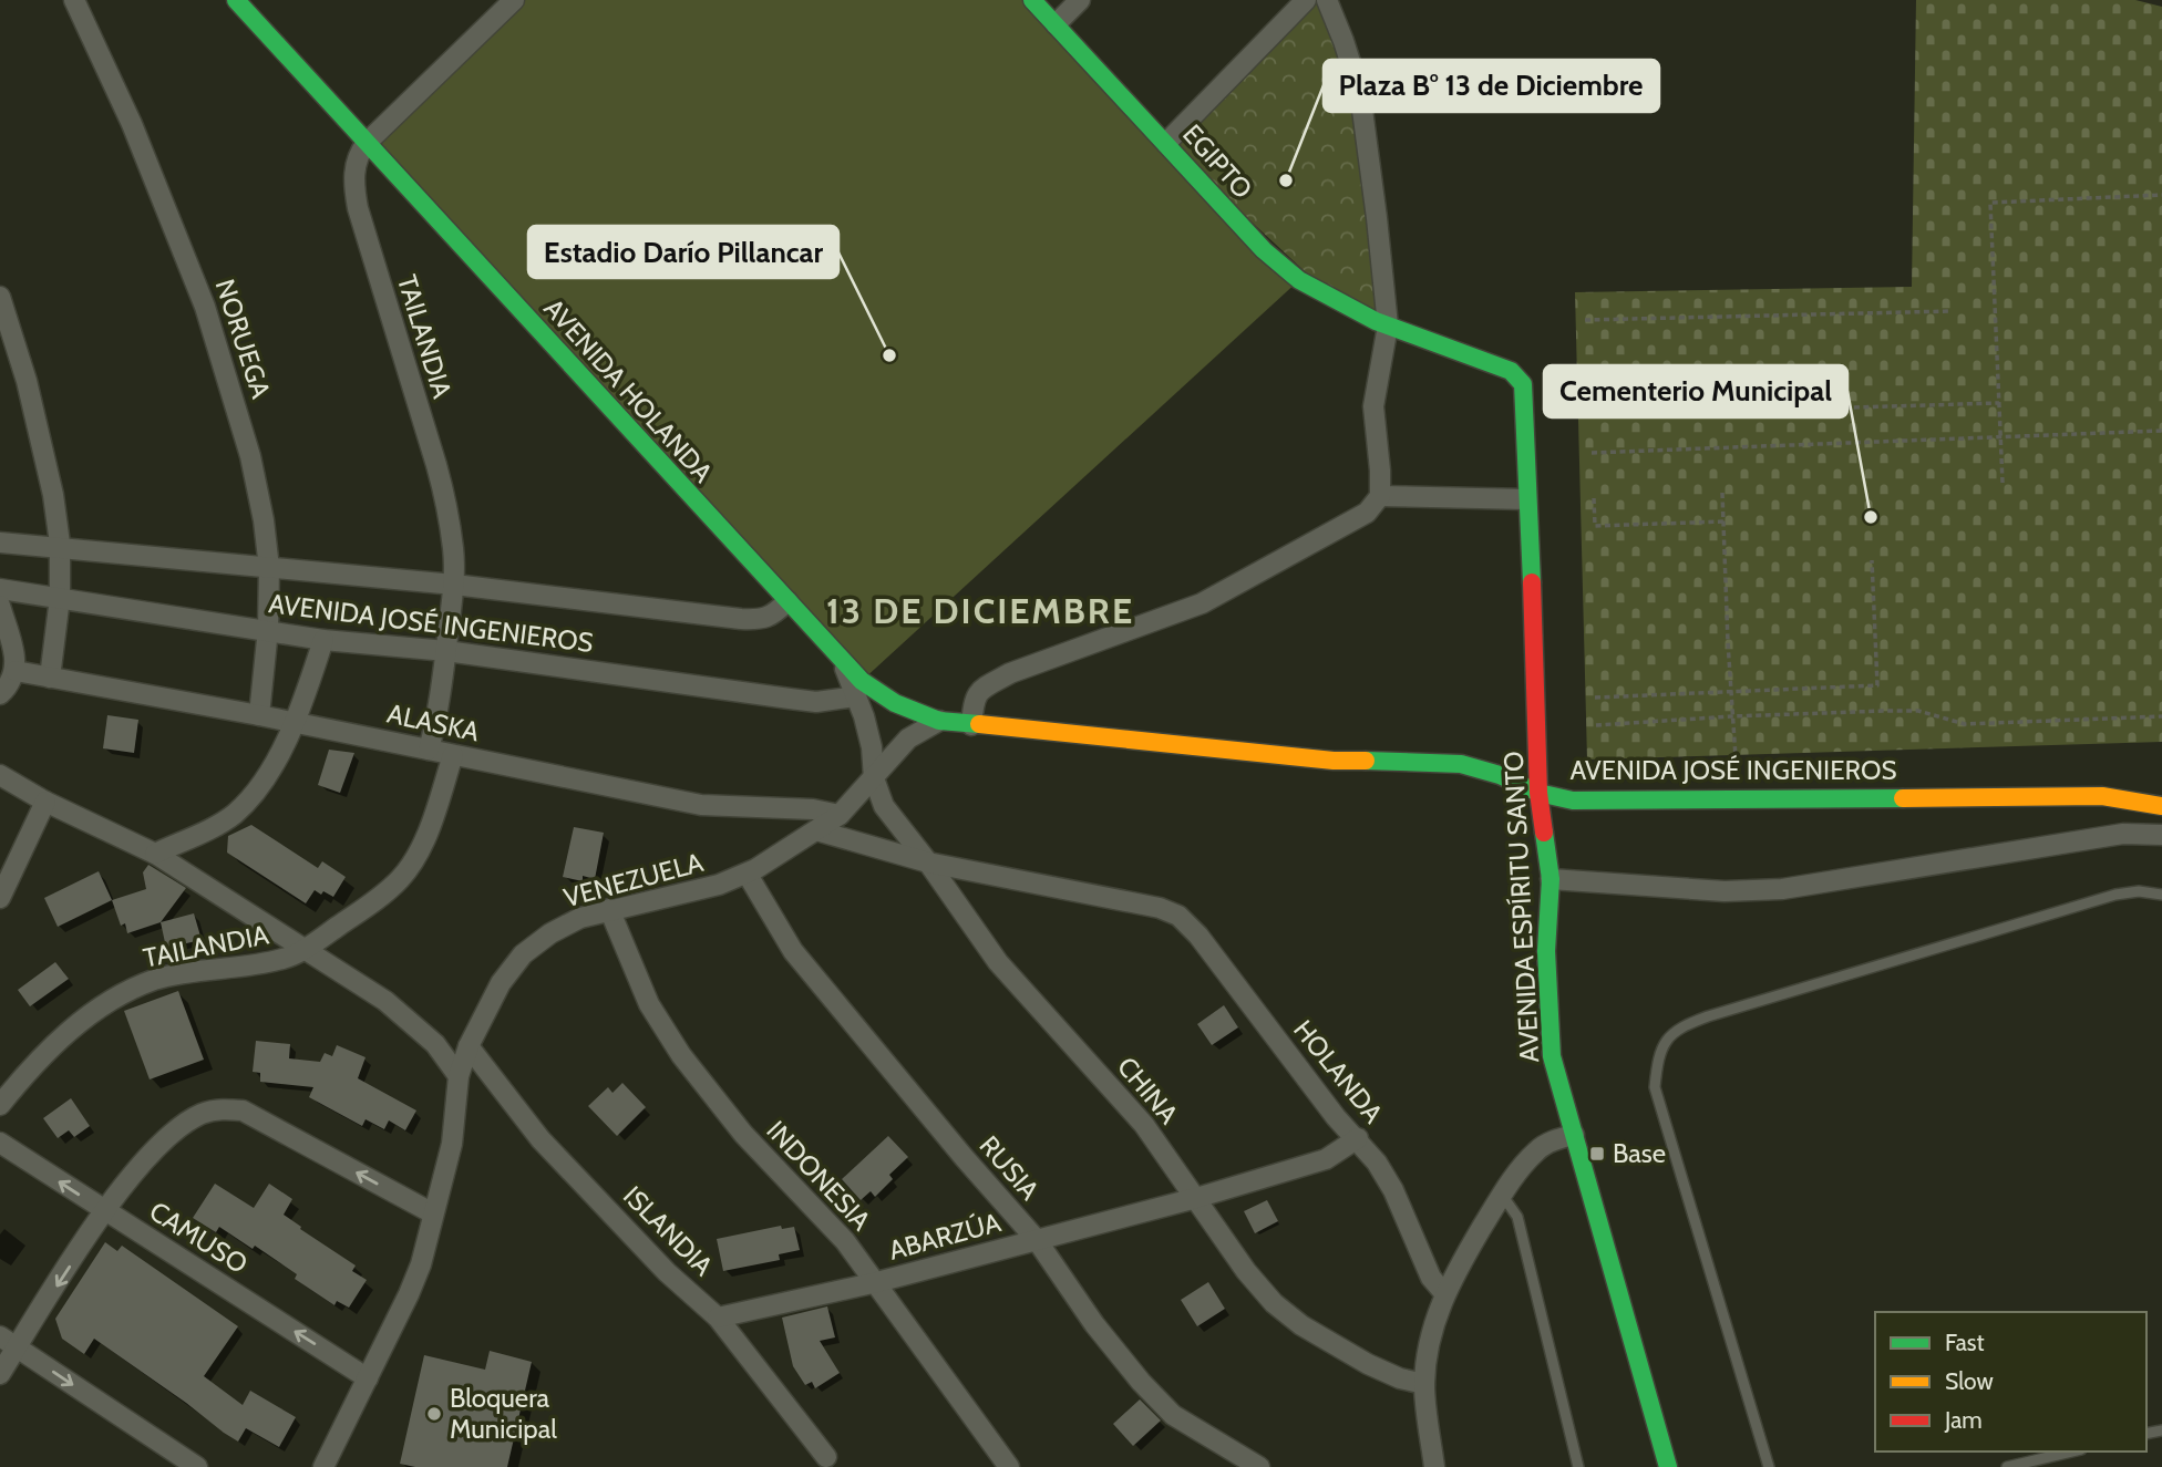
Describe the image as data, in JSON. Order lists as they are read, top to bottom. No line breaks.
{"streets":{"street":["EGIPTO","TAILANDIA","NORUEGA","AVENIDA HOLANDA","AVENIDA JOSÉ INGENIEROS","ALASKA","VENEZUELA","AVENIDA ESPÍRITU SANTO","HOLANDA","CHINA","RUSIA","INDONESIA","ISLANDIA","ABARZÚA","CAMUSO"]},"crossings":[["EGIPTO","AVENIDA ESPÍRITU SANTO"],["TAILANDIA","AVENIDA HOLANDA"],["TAILANDIA","AVENIDA JOSÉ INGENIEROS"],["TAILANDIA","ALASKA"],["NORUEGA","AVENIDA JOSÉ INGENIEROS"],["NORUEGA","ALASKA"],["AVENIDA HOLANDA","AVENIDA JOSÉ INGENIEROS"],["AVENIDA HOLANDA","VENEZUELA"],["AVENIDA HOLANDA","CHINA"],["AVENIDA JOSÉ INGENIEROS","VENEZUELA"],["AVENIDA JOSÉ INGENIEROS","AVENIDA ESPÍRITU SANTO"],["AVENIDA JOSÉ INGENIEROS","CHINA"],["ALASKA","VENEZUELA"],["VENEZUELA","CHINA"],["VENEZUELA","RUSIA"],["VENEZUELA","INDONESIA"],["VENEZUELA","ISLANDIA"],["VENEZUELA","CAMUSO"],["HOLANDA","CHINA"],["HOLANDA","ABARZÚA"],["CHINA","ABARZÚA"],["RUSIA","ABARZÚA"],["INDONESIA","ABARZÚA"],["ISLANDIA","ABARZÚA"]],"districts":["13 DE DICIEMBRE"],"places":{"other":["Plaza B° 13 de Diciembre","Estadio Darío Pillancar","Cementerio Municipal","Bloquera Municipal"],"transit":["Base"]},"legend":["Fast","Slow","Jam"]}
